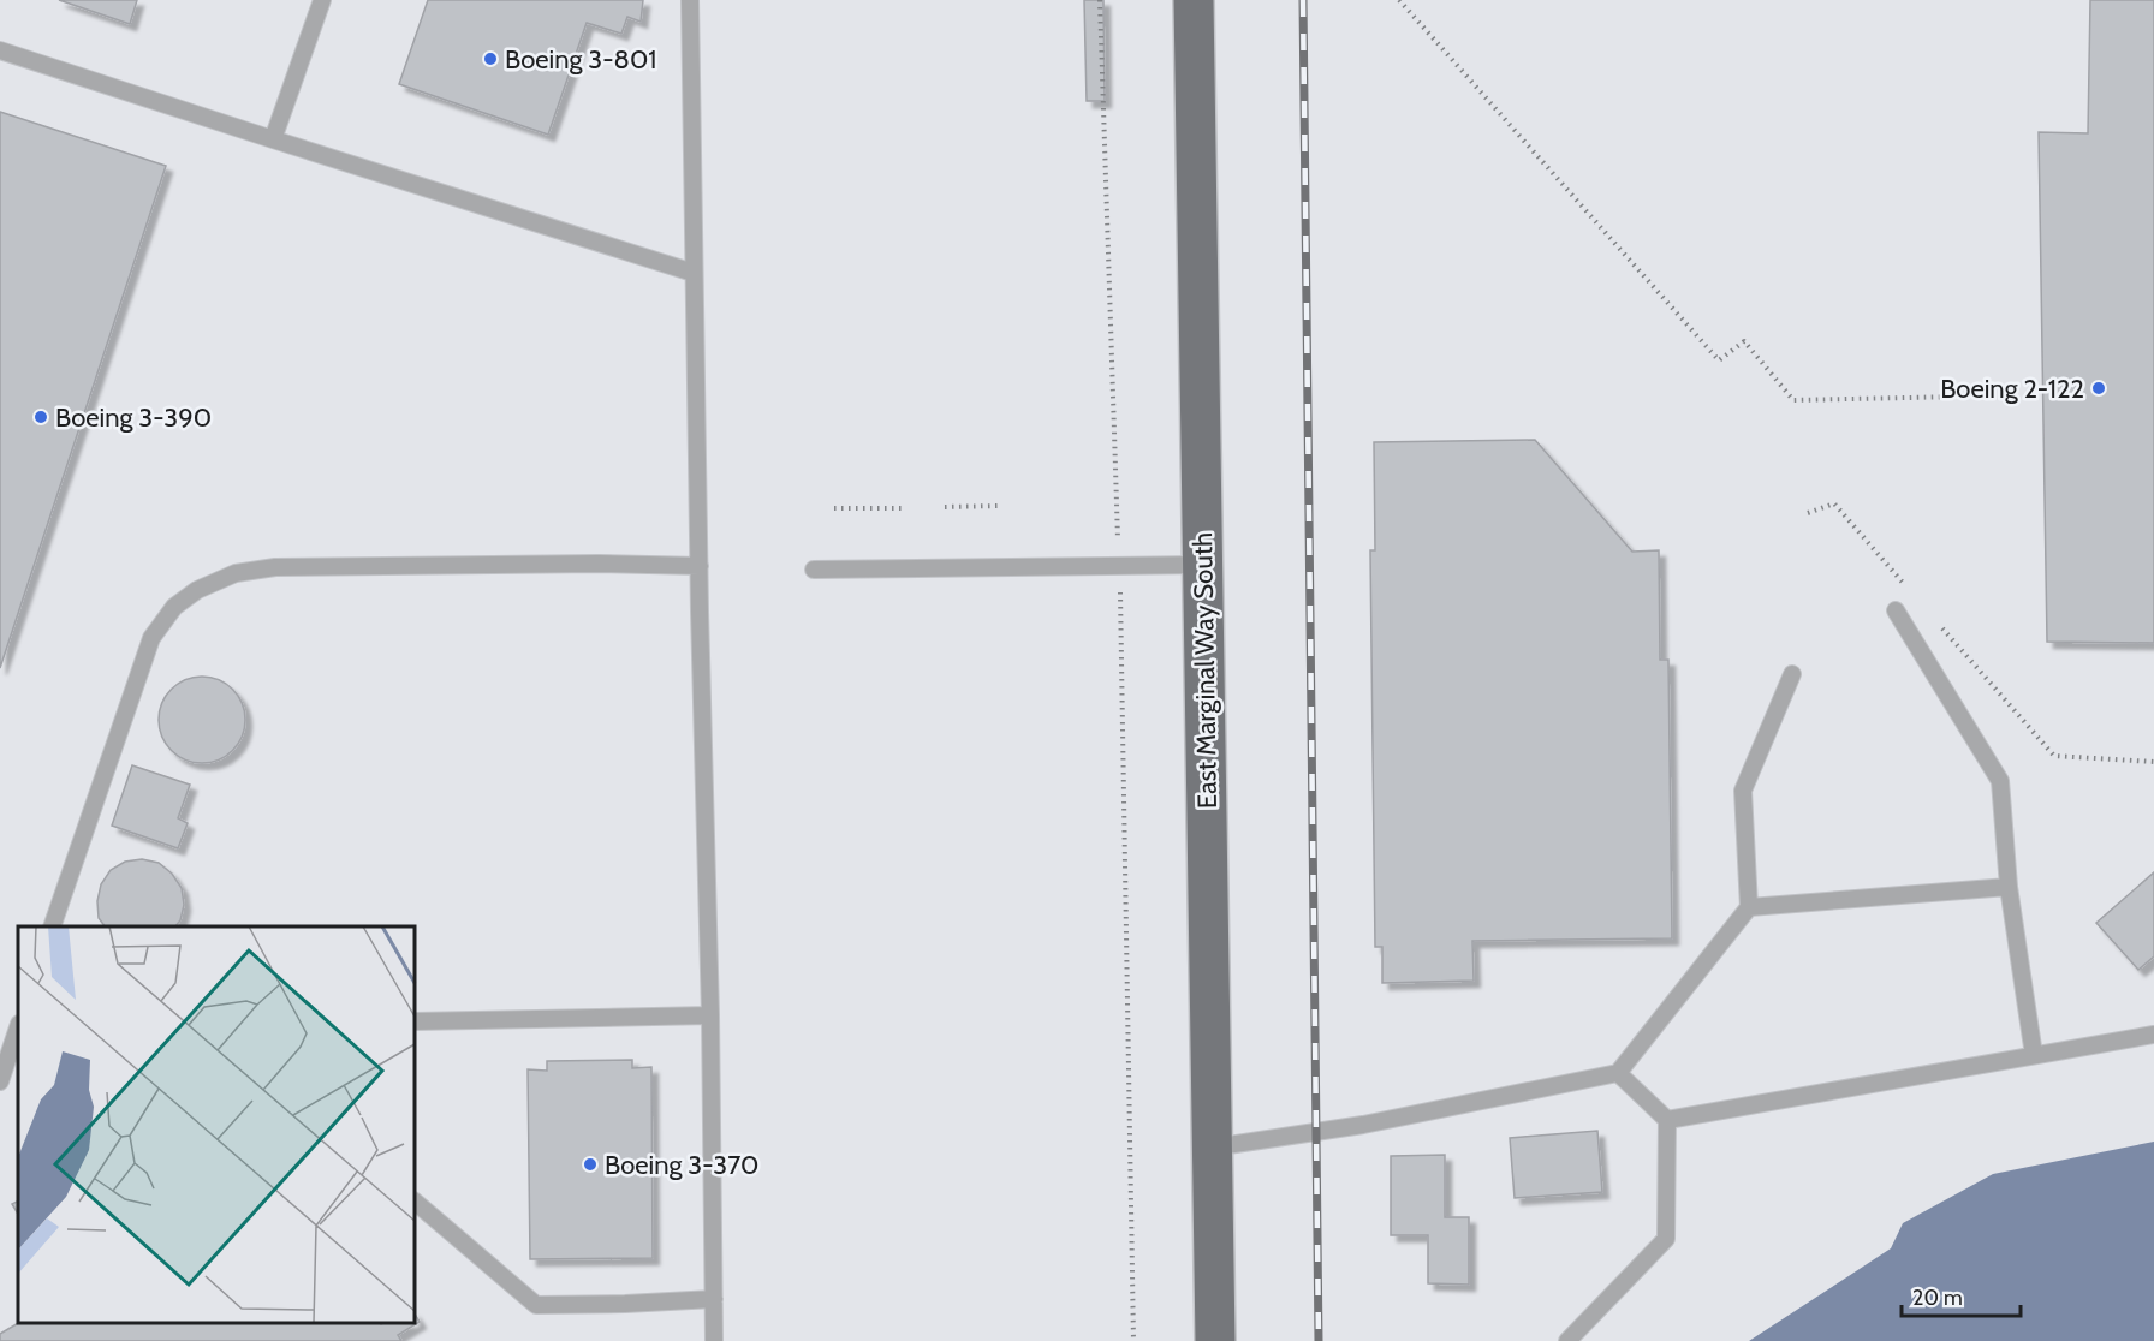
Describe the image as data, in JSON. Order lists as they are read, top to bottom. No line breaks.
{"streets":{"main road":["East Marginal Way South"]},"places":["Boeing 3-801","Boeing 2-122","Boeing 3-390","Boeing 3-370"],"scale_bar":"20 m"}
